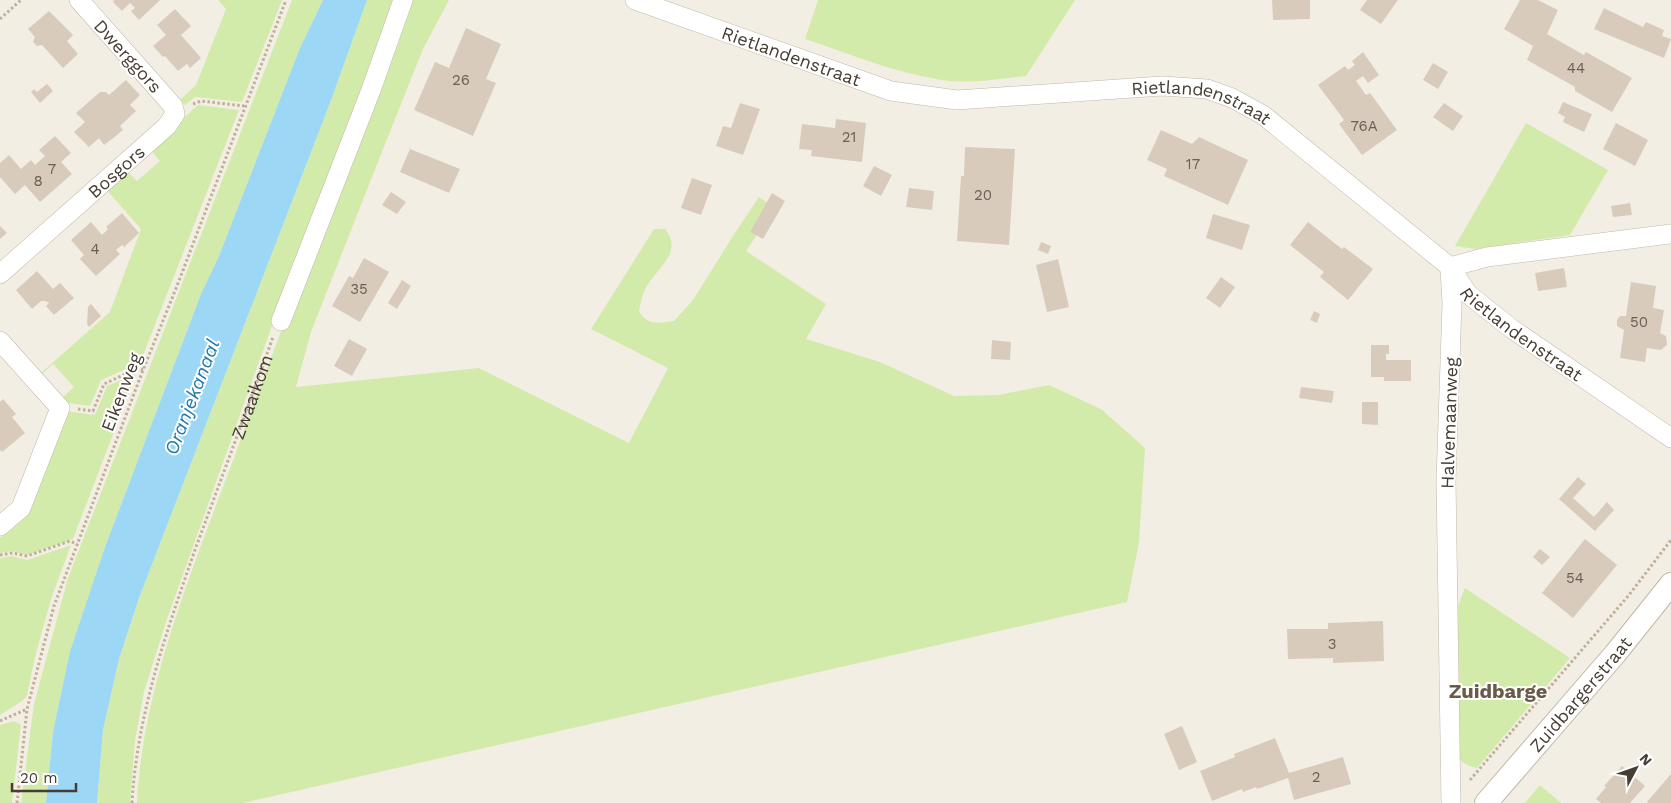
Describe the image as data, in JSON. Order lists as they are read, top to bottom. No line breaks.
{"streets":{"street":["Dwerggors","Rietlandenstraat","Bosgors","Halvemaanweg","Zuidbargerstraat"],"path":["Eikenweg","Zwaaikom"]},"crossings":[["Dwerggors","Bosgors"],["Rietlandenstraat","Halvemaanweg"],["Halvemaanweg","Zuidbargerstraat"]],"districts":["Zuidbarge"],"water":["Oranjekanaal"],"house_numbers":["44","26","76A","21","17","7","8","20","4","35","50","54","3","2"],"scale_bar":"20 m","north":"top right"}
